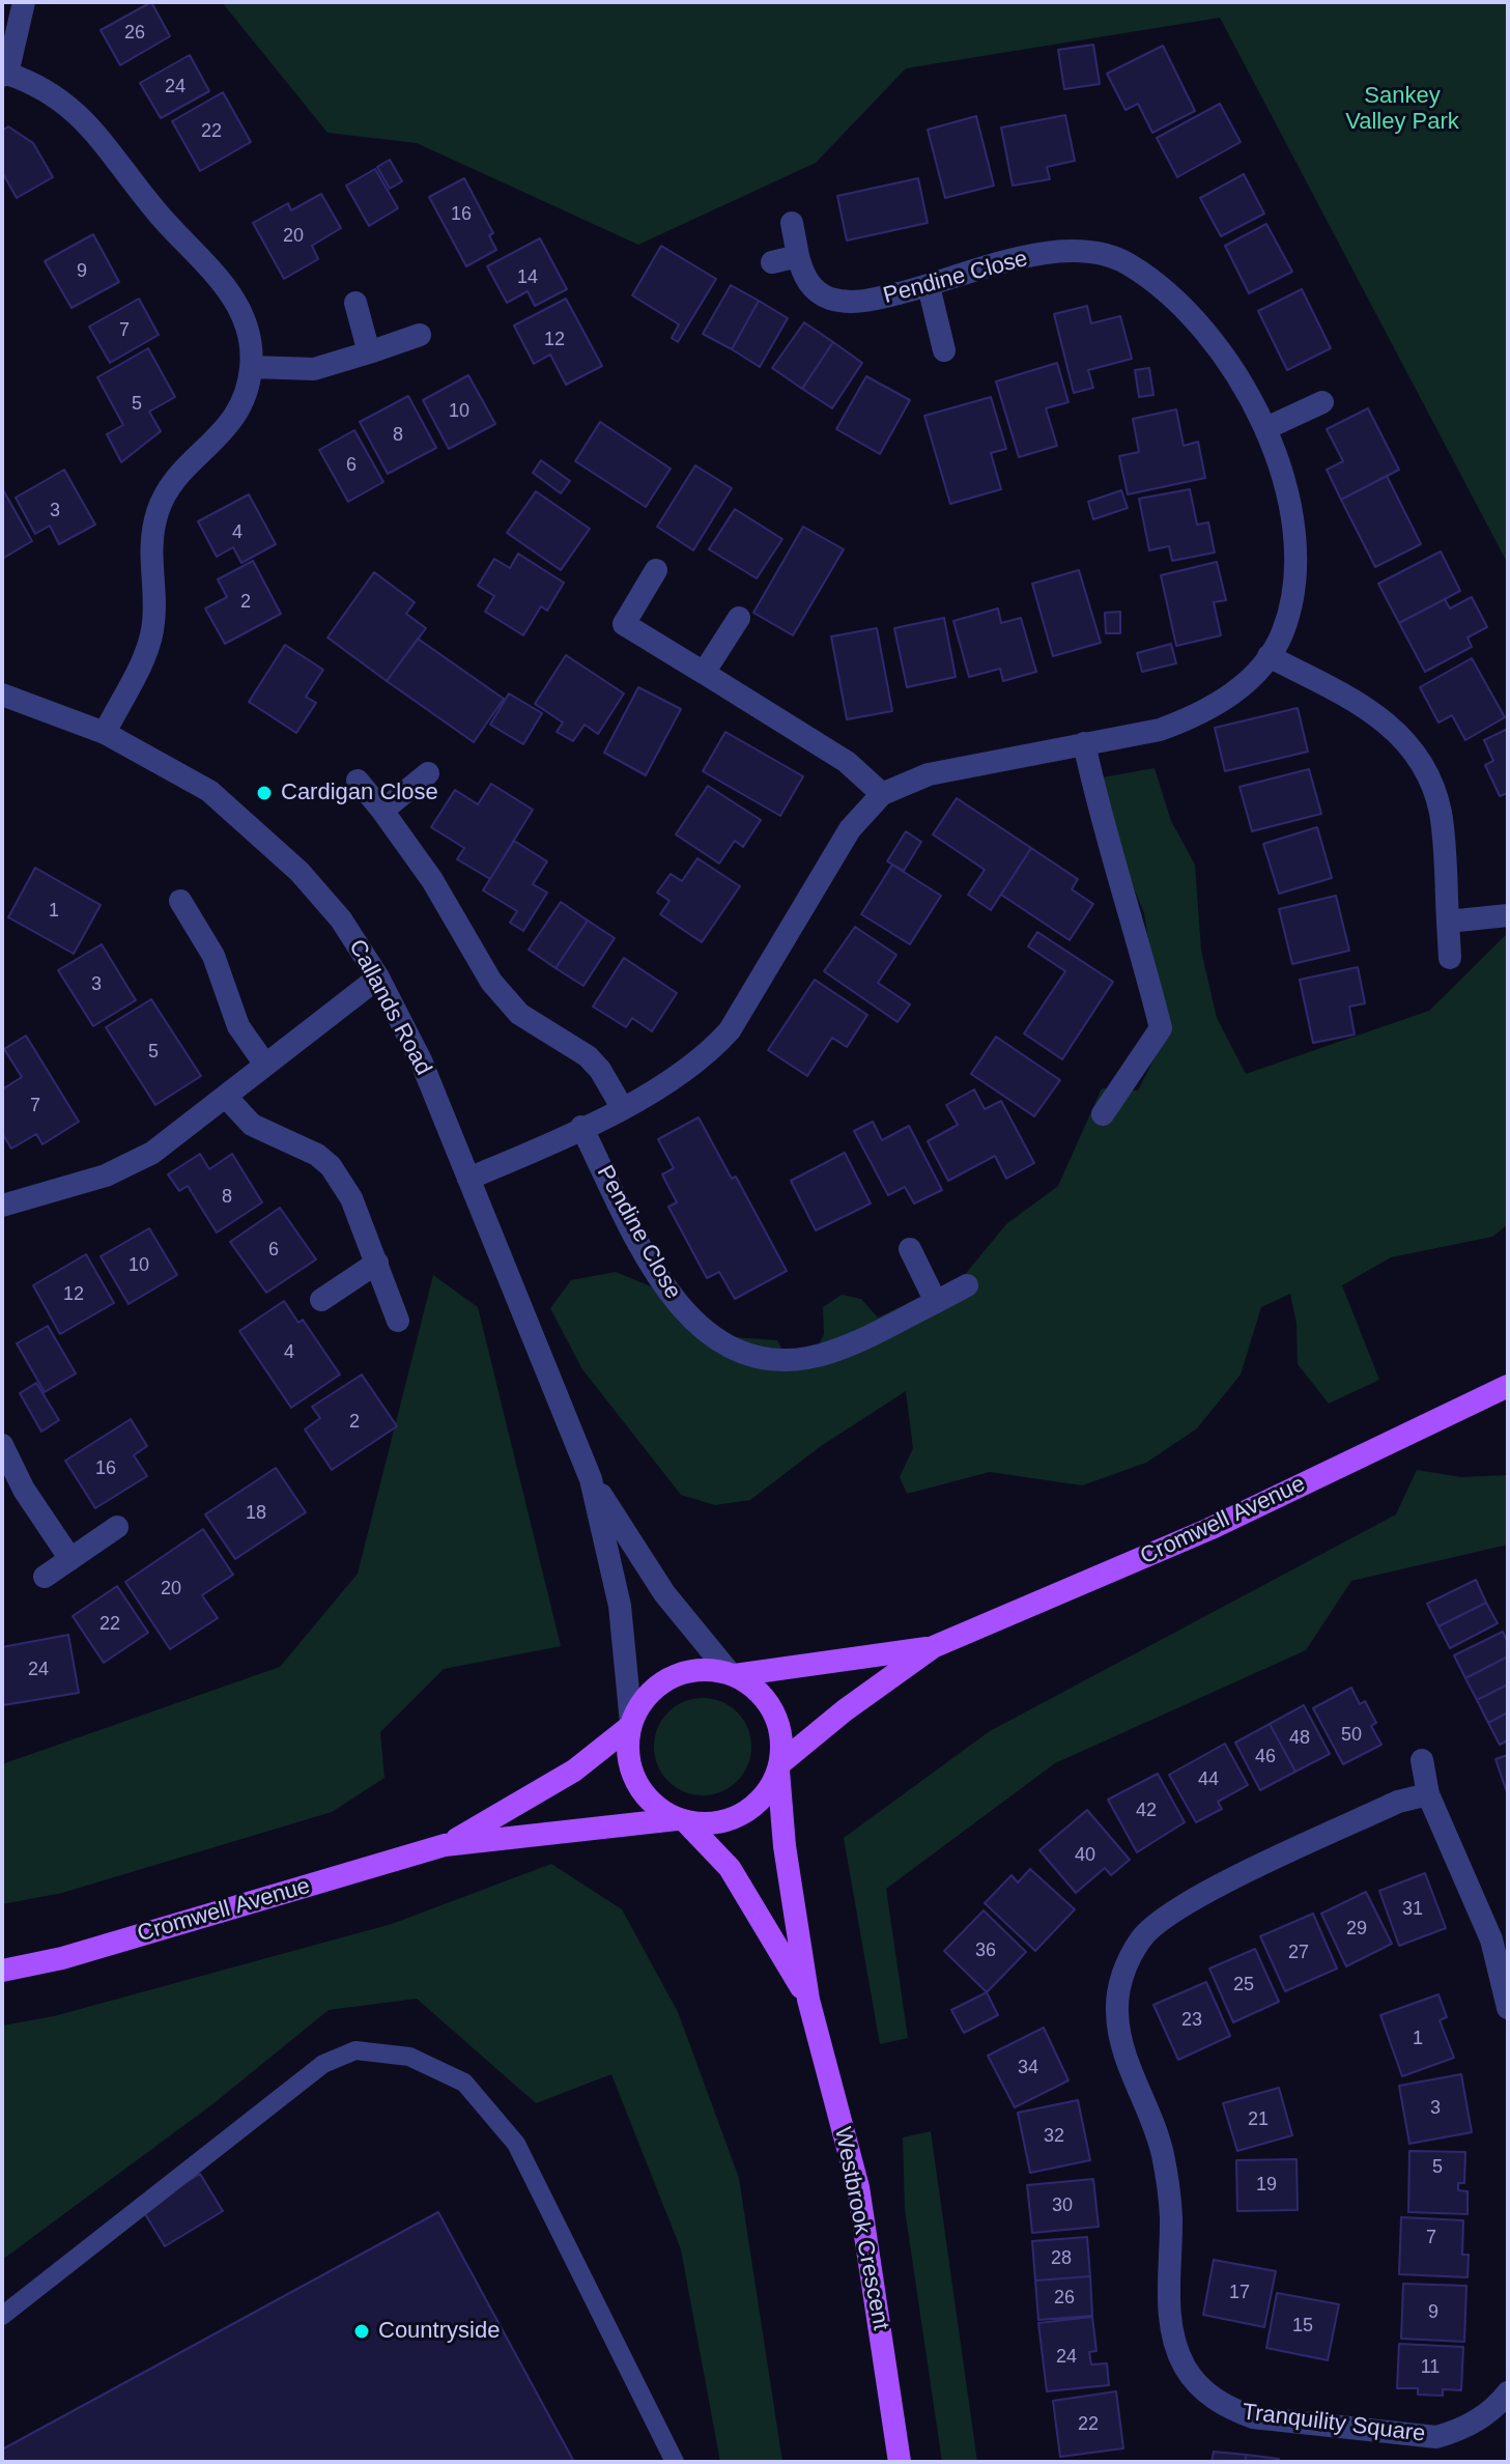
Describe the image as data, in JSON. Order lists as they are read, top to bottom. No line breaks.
{"streets":{"main road":["Cromwell Avenue","Westbrook Crescent"],"street":["Pendine Close","Callands Road","Tranquility Square"]},"crossings":[["Pendine Close","Callands Road"],["Callands Road","Cromwell Avenue"],["Callands Road","Westbrook Crescent"],["Cromwell Avenue","Westbrook Crescent"]],"parks":["Sankey Valley Park"],"places":["Cardigan Close","Countryside"],"house_numbers":["26","24","22","16","20","9","14","7","12","5","10","8","6","3","4","2","1","3","5","7","8","6","10","12","4","2","16","18","20","22","24","50","48","46","44","42","40","31","29","36","27","25","23","1","34","3","21","32","5","19","30","7","28","17","26","9","15","24","11","22"]}
